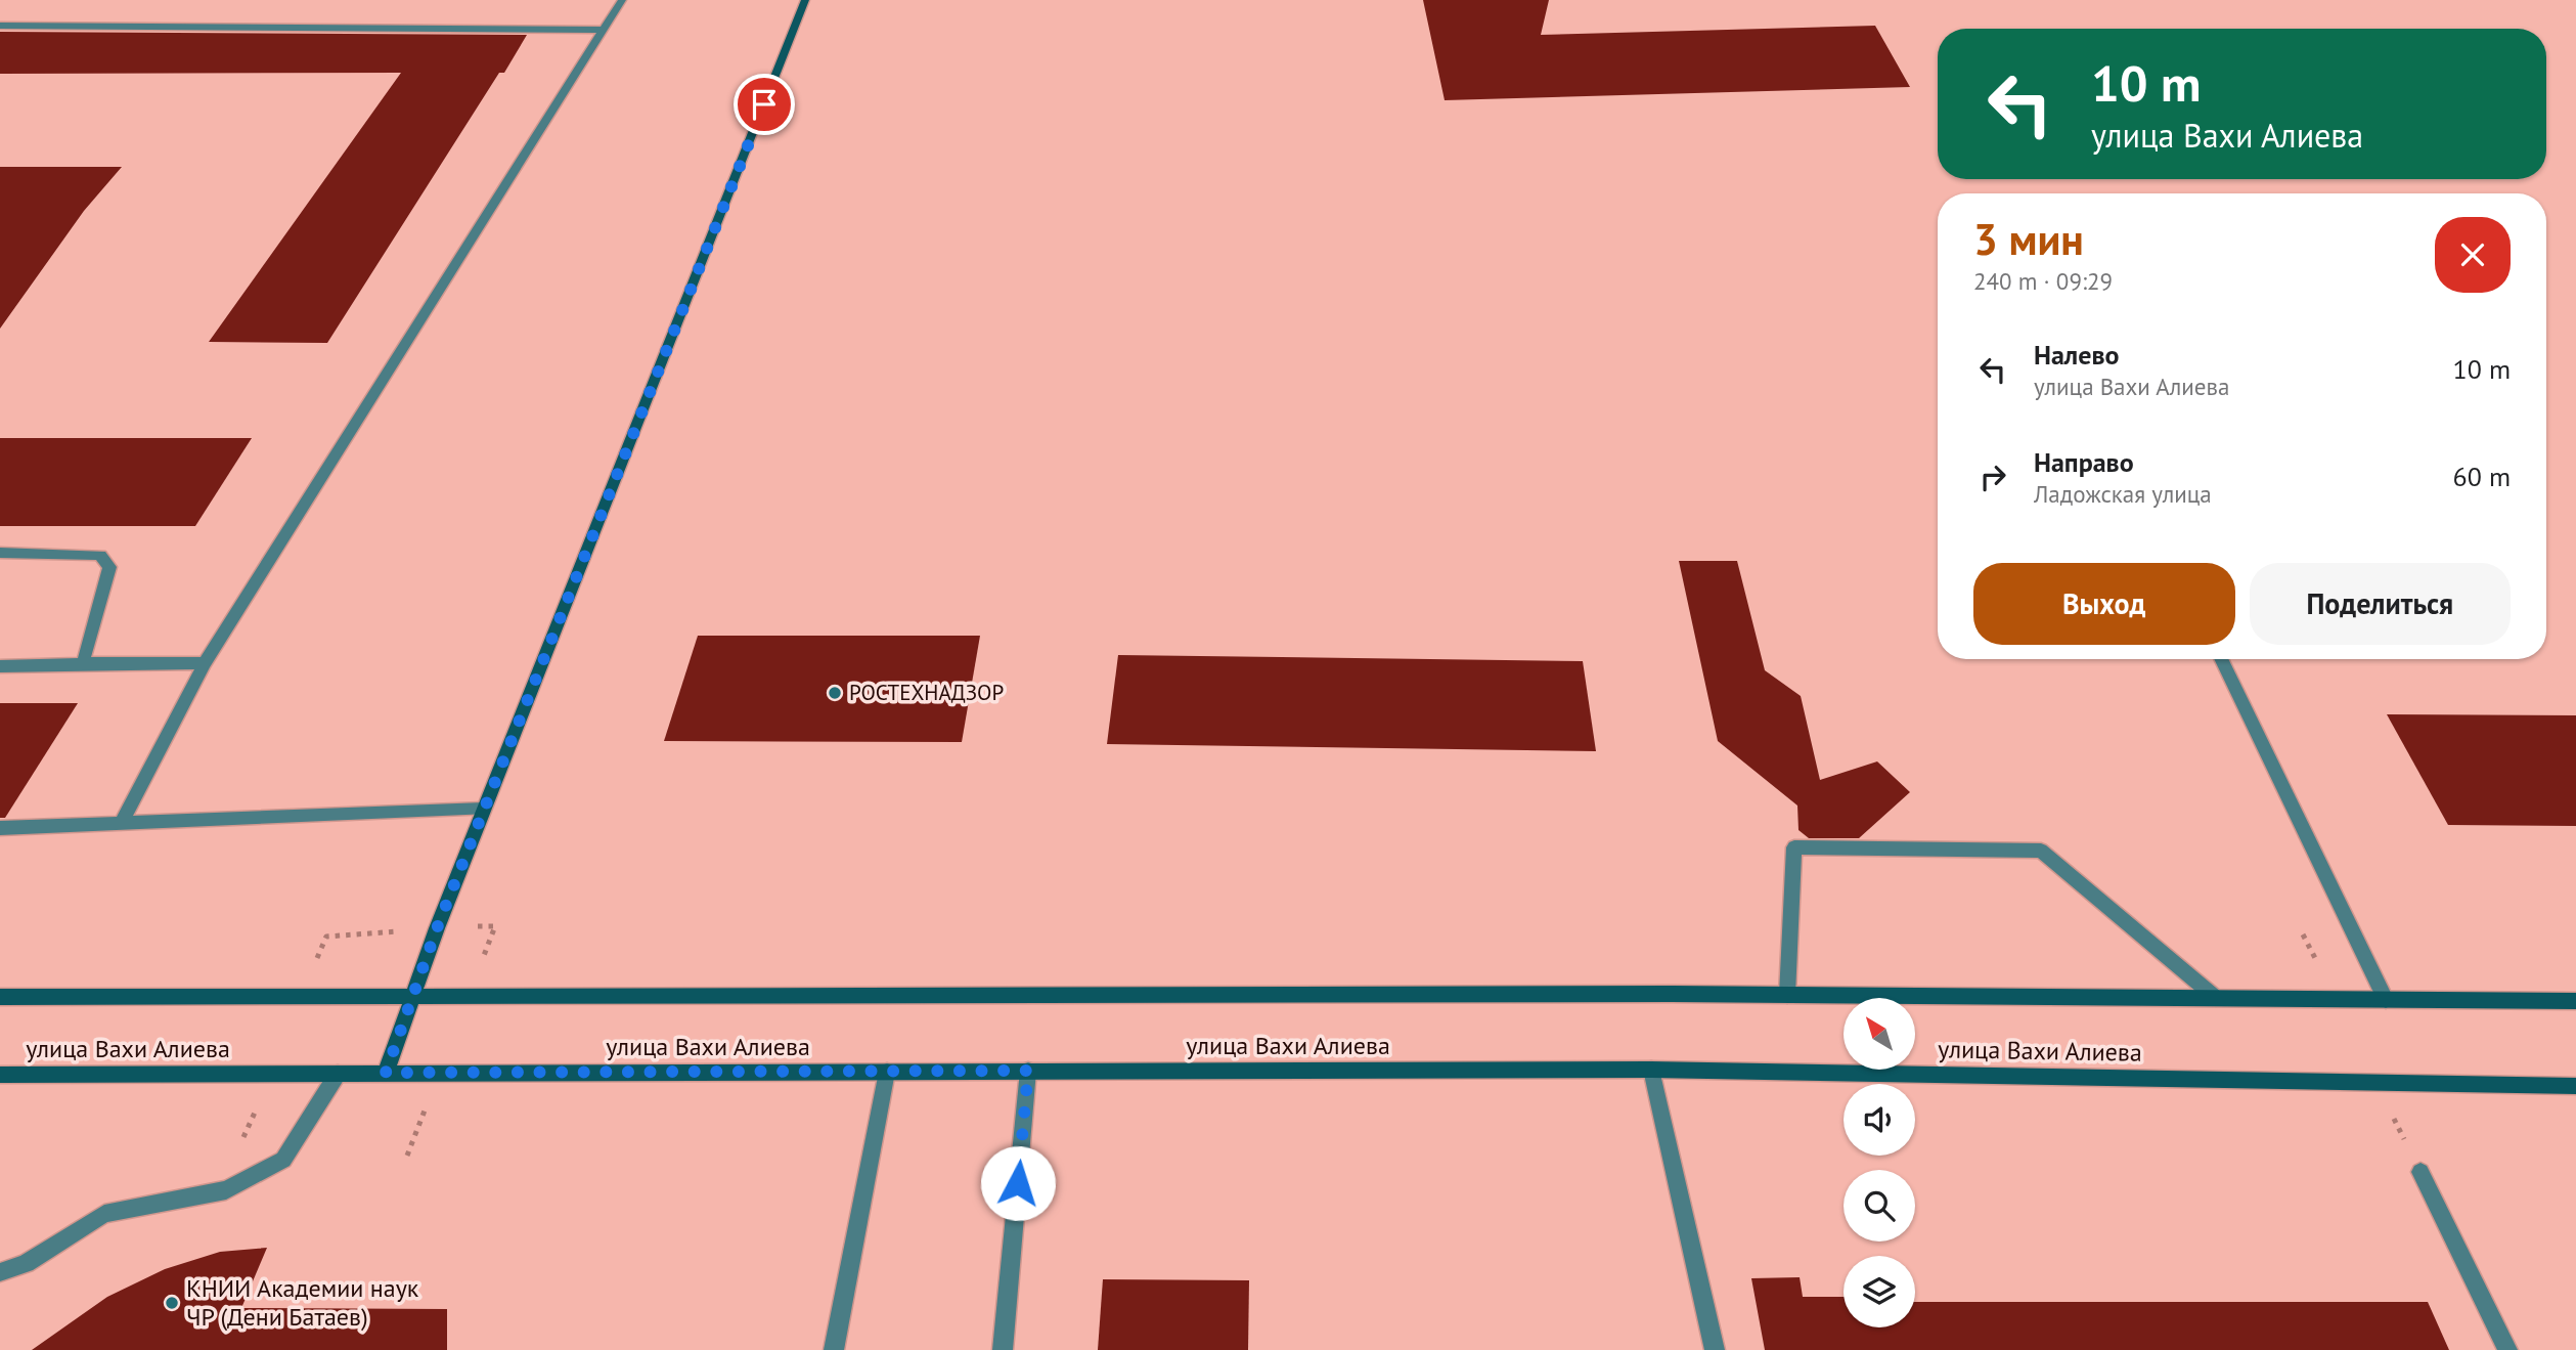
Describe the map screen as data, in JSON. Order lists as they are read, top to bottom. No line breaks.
{"streets":{"main road":["улица Вахи Алиева"]},"places":["РОСТЕХНАДЗОР","КНИИ Академии наук ЧР (Дени Батаев)"],"north":"top left","page":{"turn":["10 m","улица Вахи Алиева"],"heading":["3 мин","240 m · 09:29"],"list":[{"name":"Налево","note":"улица Вахи Алиева","value":"10 m"},{"name":"Направо","note":"Ладожская улица","value":"60 m"}],"buttons":["Выход","Поделиться"]}}
